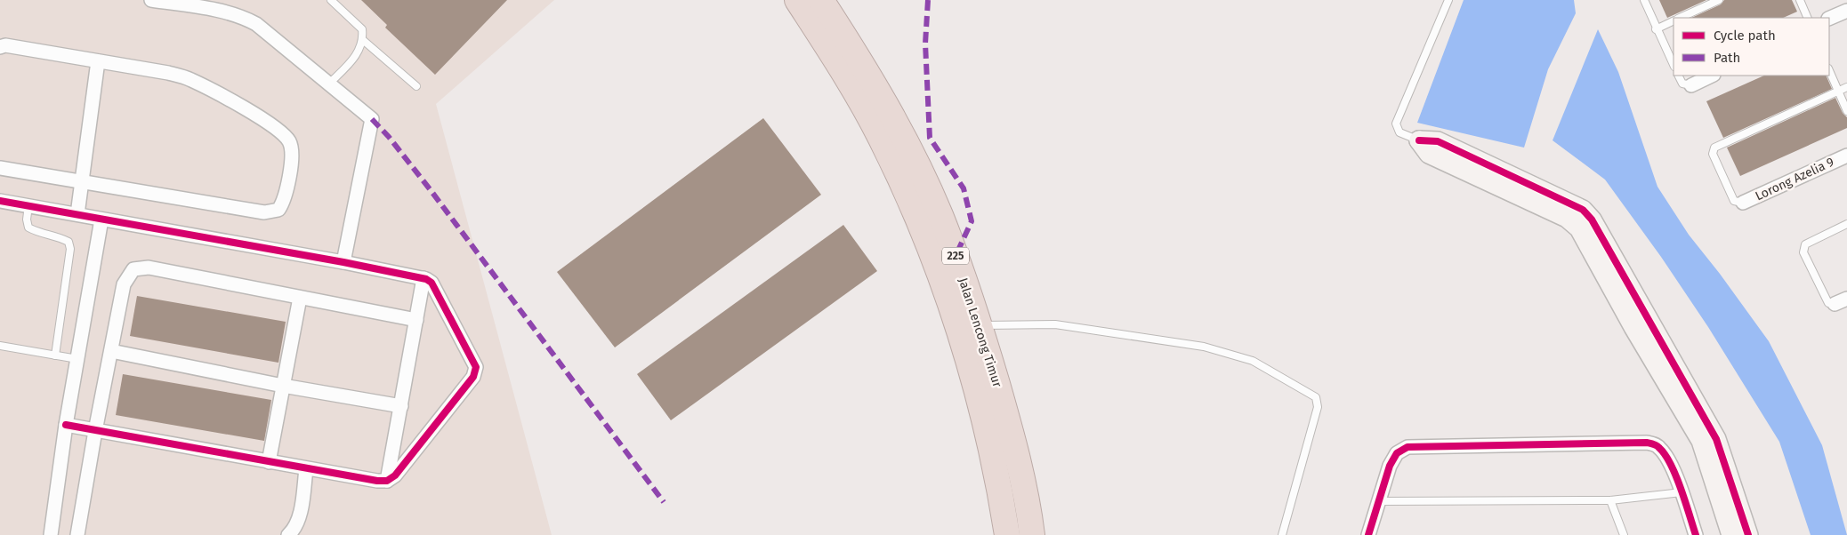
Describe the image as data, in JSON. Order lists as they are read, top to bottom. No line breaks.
{"streets":{"highway":["225","Jalan Lencong Timur"],"street":["Lorong Azelia 9"]},"legend":["Cycle path","Path"]}
